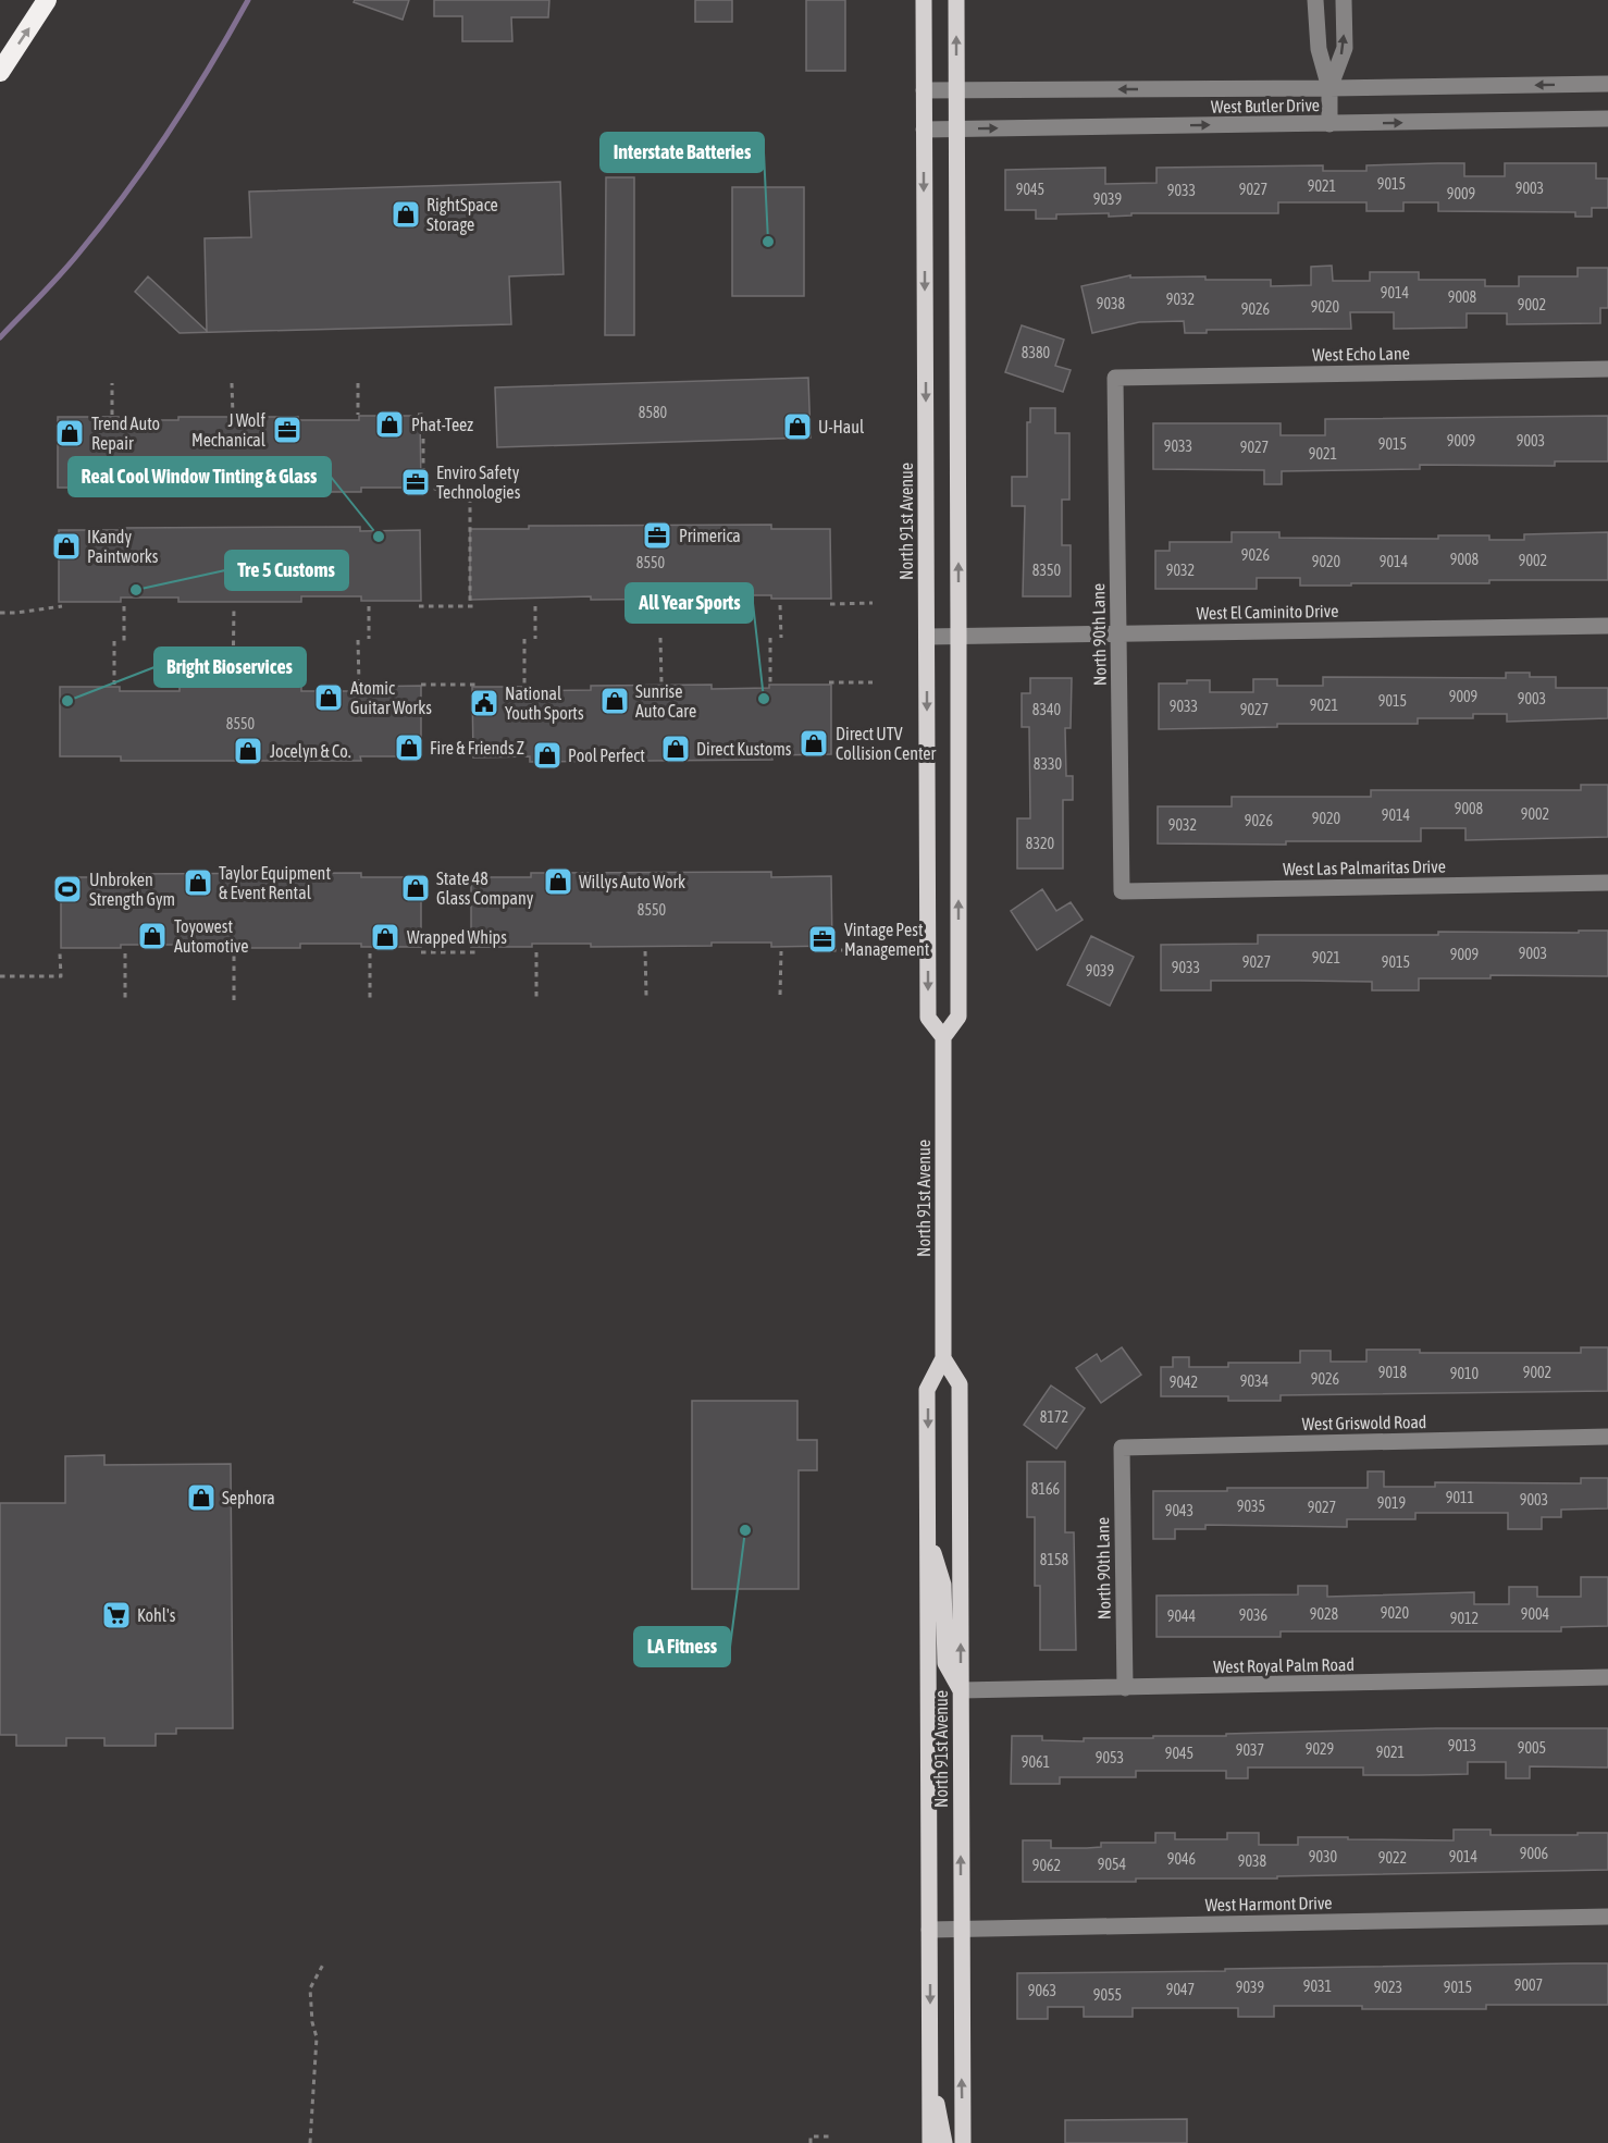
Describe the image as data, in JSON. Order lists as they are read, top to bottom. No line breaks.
{"streets":{"main road":["North 91st Avenue"],"street":["West Butler Drive","West Echo Lane","West El Caminito Drive","North 90th Lane","West Las Palmaritas Drive","West Griswold Road","West Royal Palm Road","West Harmont Drive"]},"crossings":[["West Butler Drive","North 91st Avenue"],["West Echo Lane","North 90th Lane"],["North 91st Avenue","West El Caminito Drive"],["North 91st Avenue","West Royal Palm Road"],["North 91st Avenue","West Harmont Drive"],["West El Caminito Drive","North 90th Lane"],["North 90th Lane","West Las Palmaritas Drive"],["North 90th Lane","West Griswold Road"],["North 90th Lane","West Royal Palm Road"]],"places":{"shop":["RightSpace Storage","Phat-Teez","U-Haul","Trend Auto Repair","IKandy Paintworks","Atomic Guitar Works","Sunrise Auto Care","Direct UTV Collision Center","Fire & Friends Z","Direct Kustoms","Jocelyn & Co.","Pool Perfect","Willys Auto Work","Taylor Equipment & Event Rental","State 48 Glass Company","Toyowest Automotive","Wrapped Whips","Sephora"],"other":["Interstate Batteries","Real Cool Window Tinting & Glass","Tre 5 Customs","All Year Sports","Bright Bioservices","LA Fitness"],"office":["J Wolf Mechanical","Enviro Safety Technologies","Primerica","Vintage Pest Management"],"public building":["National Youth Sports"],"sports":["Unbroken Strength Gym"],"supermarket":["Kohl's"]},"house_numbers":["9015","9021","9003","9045","9027","9033","9009","9039","9014","9008","9032","9038","9002","9020","9026","8380","8580","9009","9003","9015","9033","9027","9021","9026","9008","9002","9020","9014","8550","8350","9032","9009","9003","9015","9021","9033","8340","9027","8550","8330","9008","9002","9014","9020","9026","9032","8320","8550","9003","9009","9021","9027","9015","9033","9039","9018","9002","9010","9026","9034","9042","8172","8166","9011","9003","9019","9035","9027","9043","8158","9020","9028","9004","9036","9044","9012","9013","9005","9029","9037","9021","9045","9053","9061","9006","9030","9014","9022","9046","9038","9054","9062","9007","9031","9039","9023","9015","9047","9063","9055"]}
